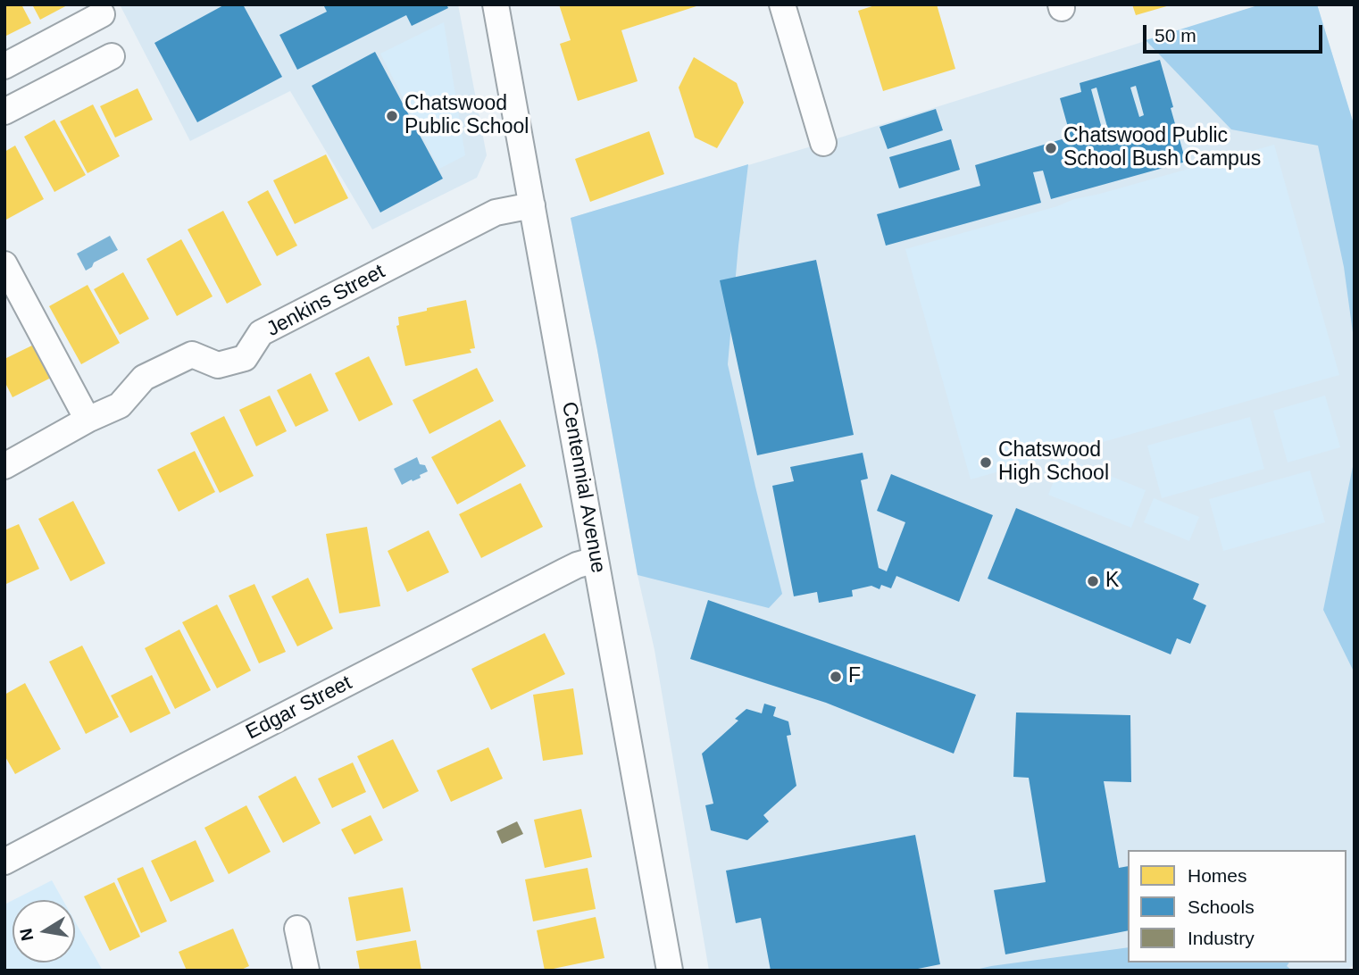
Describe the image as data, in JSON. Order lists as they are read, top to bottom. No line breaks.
{"streets":{"street":["Jenkins Street","Centennial Avenue","Edgar Street"]},"crossings":[["Jenkins Street","Centennial Avenue"],["Centennial Avenue","Edgar Street"]],"places":["Chatswood Public School","Chatswood Public School Bush Campus","Chatswood High School","K","F"],"legend":["Homes","Schools","Industry"],"scale_bar":"50 m","north":"left"}
